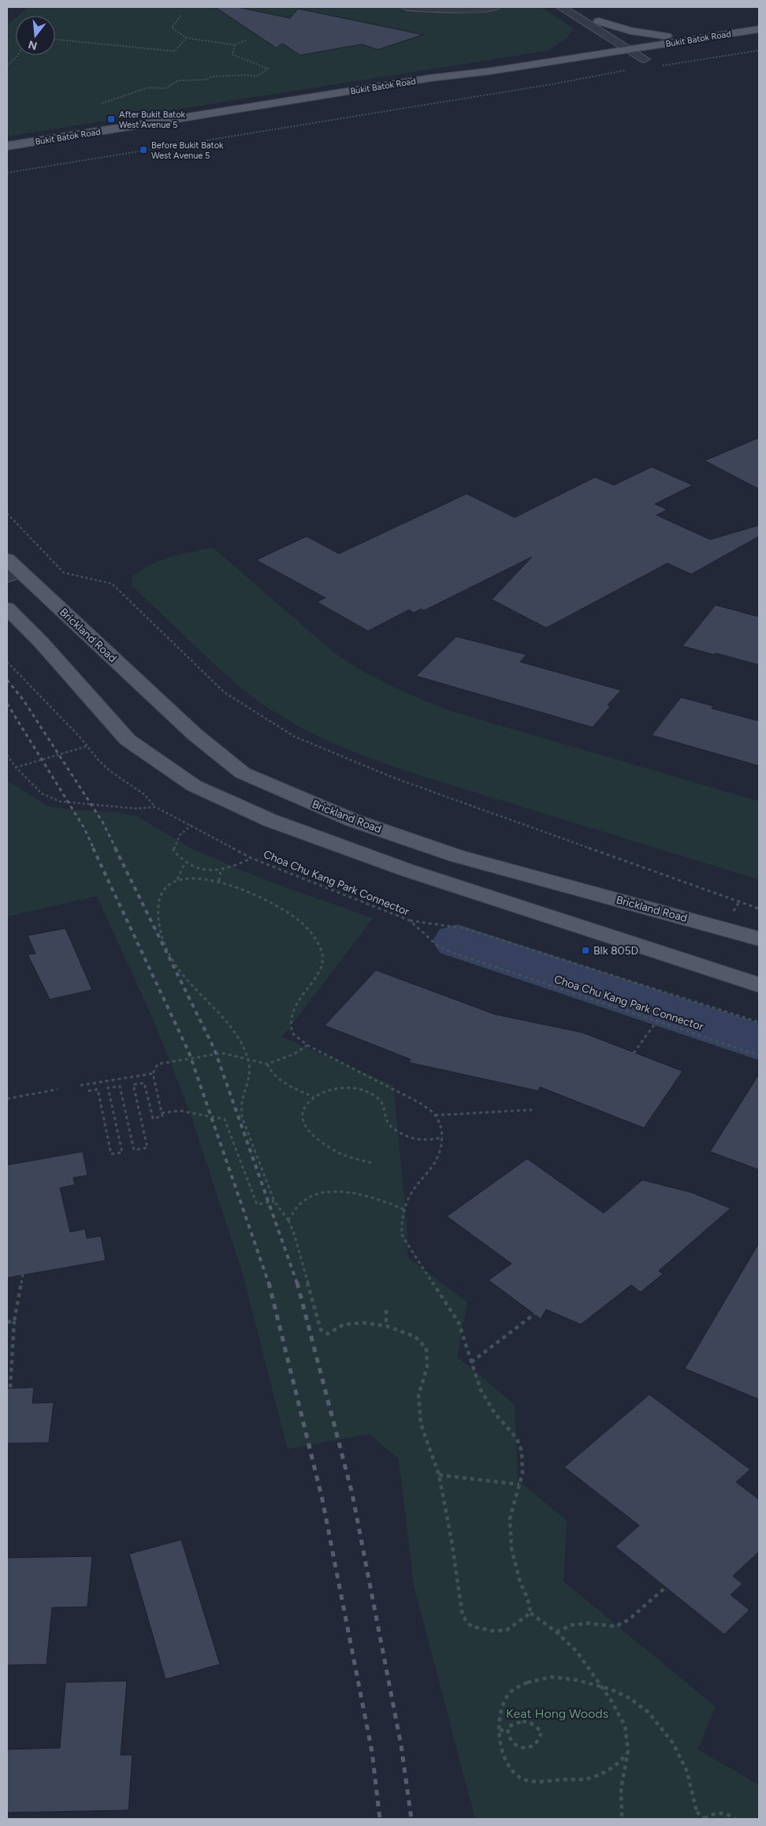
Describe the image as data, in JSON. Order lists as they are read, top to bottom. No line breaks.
{"streets":{"main road":["Bukit Batok Road","Brickland Road"],"path":["Choa Chu Kang Park Connector"]},"parks":["Keat Hong Woods"],"places":{"transit":["After Bukit Batok West Avenue 5","Before Bukit Batok West Avenue 5","Blk 805D"]},"north":"bottom"}
